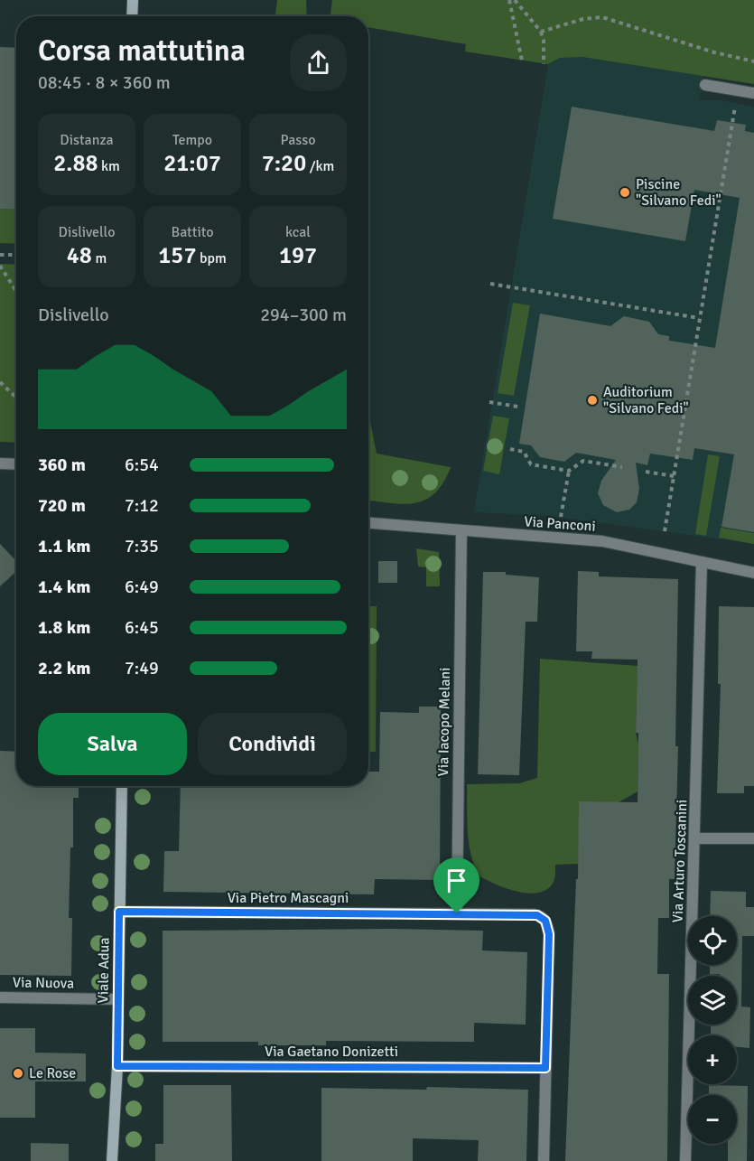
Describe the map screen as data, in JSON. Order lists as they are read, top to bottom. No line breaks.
{"streets":{"main road":["Viale Adua"],"street":["Via Panconi","Via Iacopo Melani","Via Arturo Toscanini","Via Pietro Mascagni","Via Nuova","Via Gaetano Donizetti"]},"crossings":[["Via Panconi","Via Iacopo Melani"],["Via Panconi","Via Arturo Toscanini"],["Via Iacopo Melani","Via Pietro Mascagni"],["Via Pietro Mascagni","Viale Adua"],["Via Pietro Mascagni","Via Gaetano Donizetti"],["Viale Adua","Via Nuova"],["Viale Adua","Via Gaetano Donizetti"]],"places":["Piscine \"Silvano Fedi\"","Auditorium \"Silvano Fedi\"","Le Rose"],"page":{"heading":["Corsa mattutina","08:45 · 8 × 360 m"],"stats":[["Distanza","2.88 km"],["Tempo","21:07"],["Passo","7:20 /km"],["Dislivello","48 m"],["Battito","157 bpm"],["kcal","197"]],"chart":["Dislivello","294–300 m"],"list":[{"name":"360 m","note":"6:54"},{"name":"720 m","note":"7:12"},{"name":"1.1 km","note":"7:35"},{"name":"1.4 km","note":"6:49"},{"name":"1.8 km","note":"6:45"},{"name":"2.2 km","note":"7:49"}],"buttons":["Salva","Condividi"],"map_buttons":["+","−"]}}
